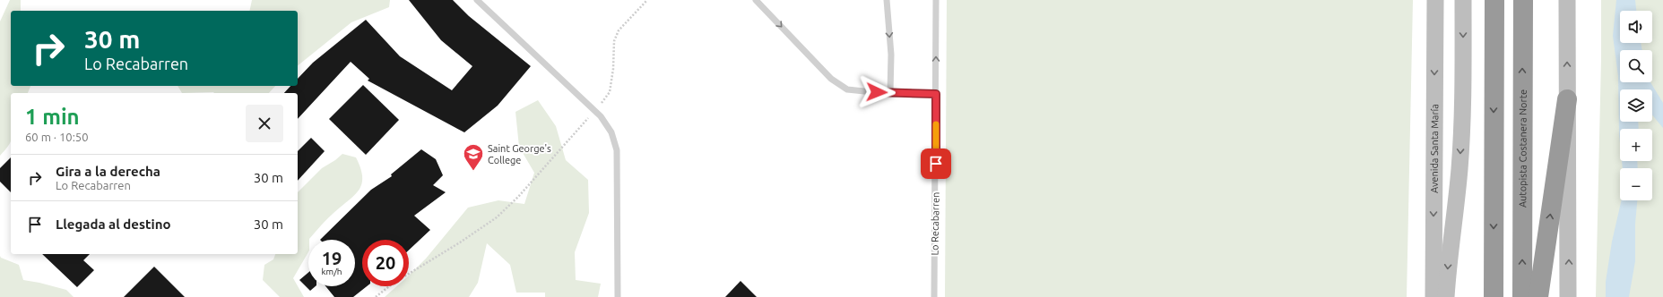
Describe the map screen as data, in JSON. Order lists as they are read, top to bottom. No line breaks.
{"streets":{"highway":["Autopista Costanera Norte"],"main road":["Avenida Santa María"],"lane":["Lo Recabarren"]},"places":{"school or university":["Saint George's College"]},"page":{"map_buttons":["+","−"],"turn":["30 m","Lo Recabarren"],"heading":["1 min","60 m · 10:50"],"list":[{"name":"Gira a la derecha","note":"Lo Recabarren","value":"30 m"},{"name":"Llegada al destino","value":"30 m"}],"speed":"19 km/h","limit":"20"}}
